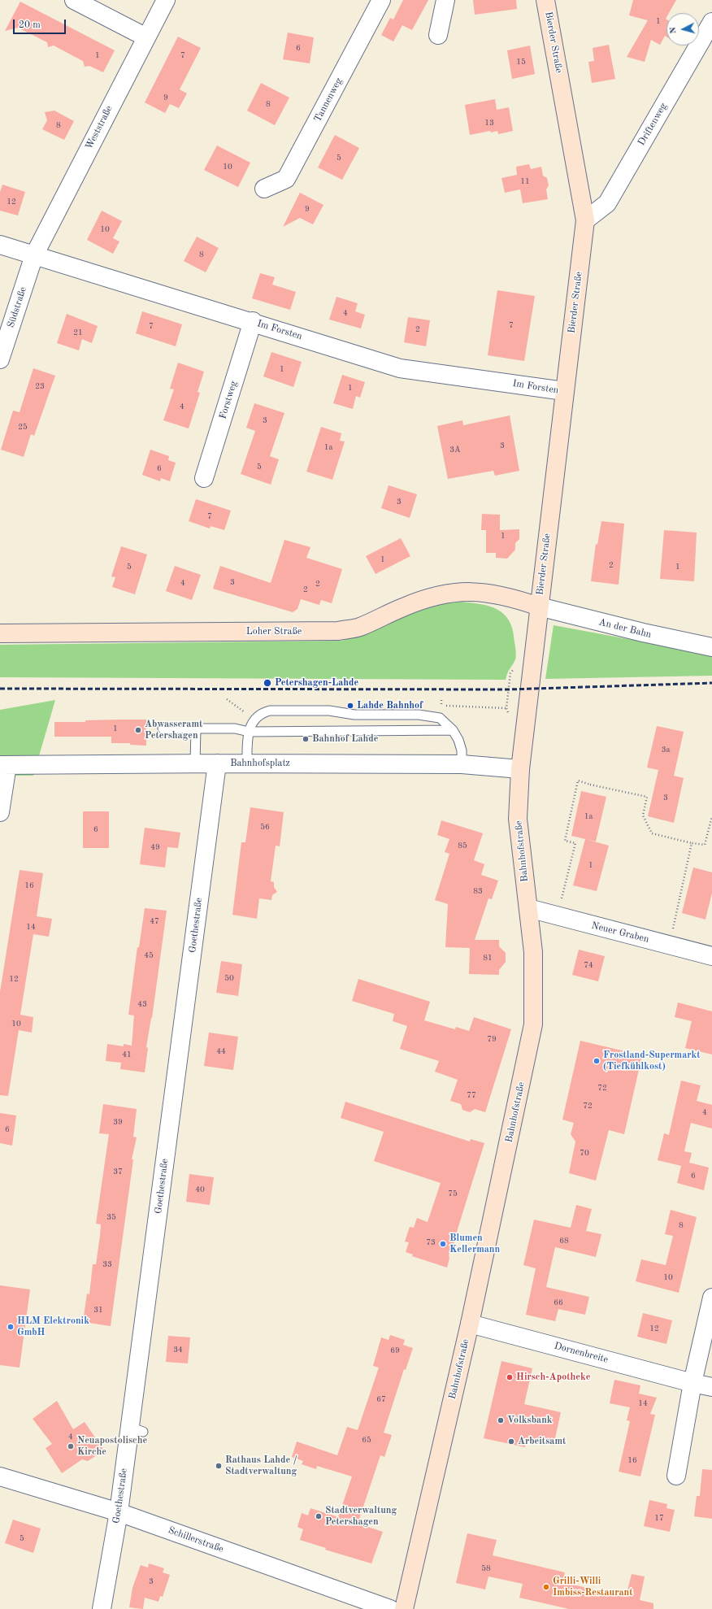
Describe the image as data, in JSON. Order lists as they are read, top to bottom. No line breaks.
{"streets":{"street":["Bierder Straße","Tannenweg","Driftenweg","Weststraße","Südstraße","Im Forsten","Forstweg","An der Bahn","Loher Straße","Bahnhofsplatz","Bahnhofstraße","Goethestraße","Neuer Graben","Dornenbreite","Schillerstraße"]},"crossings":[["Bierder Straße","Driftenweg"],["Bierder Straße","Im Forsten"],["Bierder Straße","An der Bahn"],["Bierder Straße","Loher Straße"],["Bierder Straße","Bahnhofstraße"],["Weststraße","Südstraße"],["Weststraße","Im Forsten"],["Südstraße","Im Forsten"],["Im Forsten","Forstweg"],["An der Bahn","Loher Straße"],["An der Bahn","Bahnhofstraße"],["Loher Straße","Bahnhofstraße"],["Bahnhofsplatz","Bahnhofstraße"],["Bahnhofsplatz","Goethestraße"],["Bahnhofstraße","Neuer Graben"],["Bahnhofstraße","Dornenbreite"],["Goethestraße","Schillerstraße"]],"places":["Petershagen-Lahde","Lahde Bahnhof","Abwasseramt Petershagen","Bahnhof Lahde","Frostland-Supermarkt (Tiefkühlkost)","Blumen Kellermann","HLM Elektronik GmbH","Hirsch-Apotheke","Volksbank","Arbeitsamt","Neuapostolische Kirche","Rathaus Lahde / Stadtverwaltung","Stadtverwaltung Petershagen","Grilli-Willi Imbiss-Restaurant"],"house_numbers":["1","6","1","7","15","9","8","13","8","5","10","11","12","9","10","8","4","7","7","2","21","1","23","1","4","3","25","3","1a","3A","5","6","3","7","1","1","2","5","1","3","4","2","2","1","3a","3","1a","56","6","85","49","1","16","83","47","14","45","81","74","50","12","43","10","79","44","41","72","77","72","4","39","6","70","37","6","40","75","35","8","68","73","33","10","66","31","12","34","69","67","14","4","65","16","17","5","58","3"],"scale_bar":"20 m","north":"left"}
